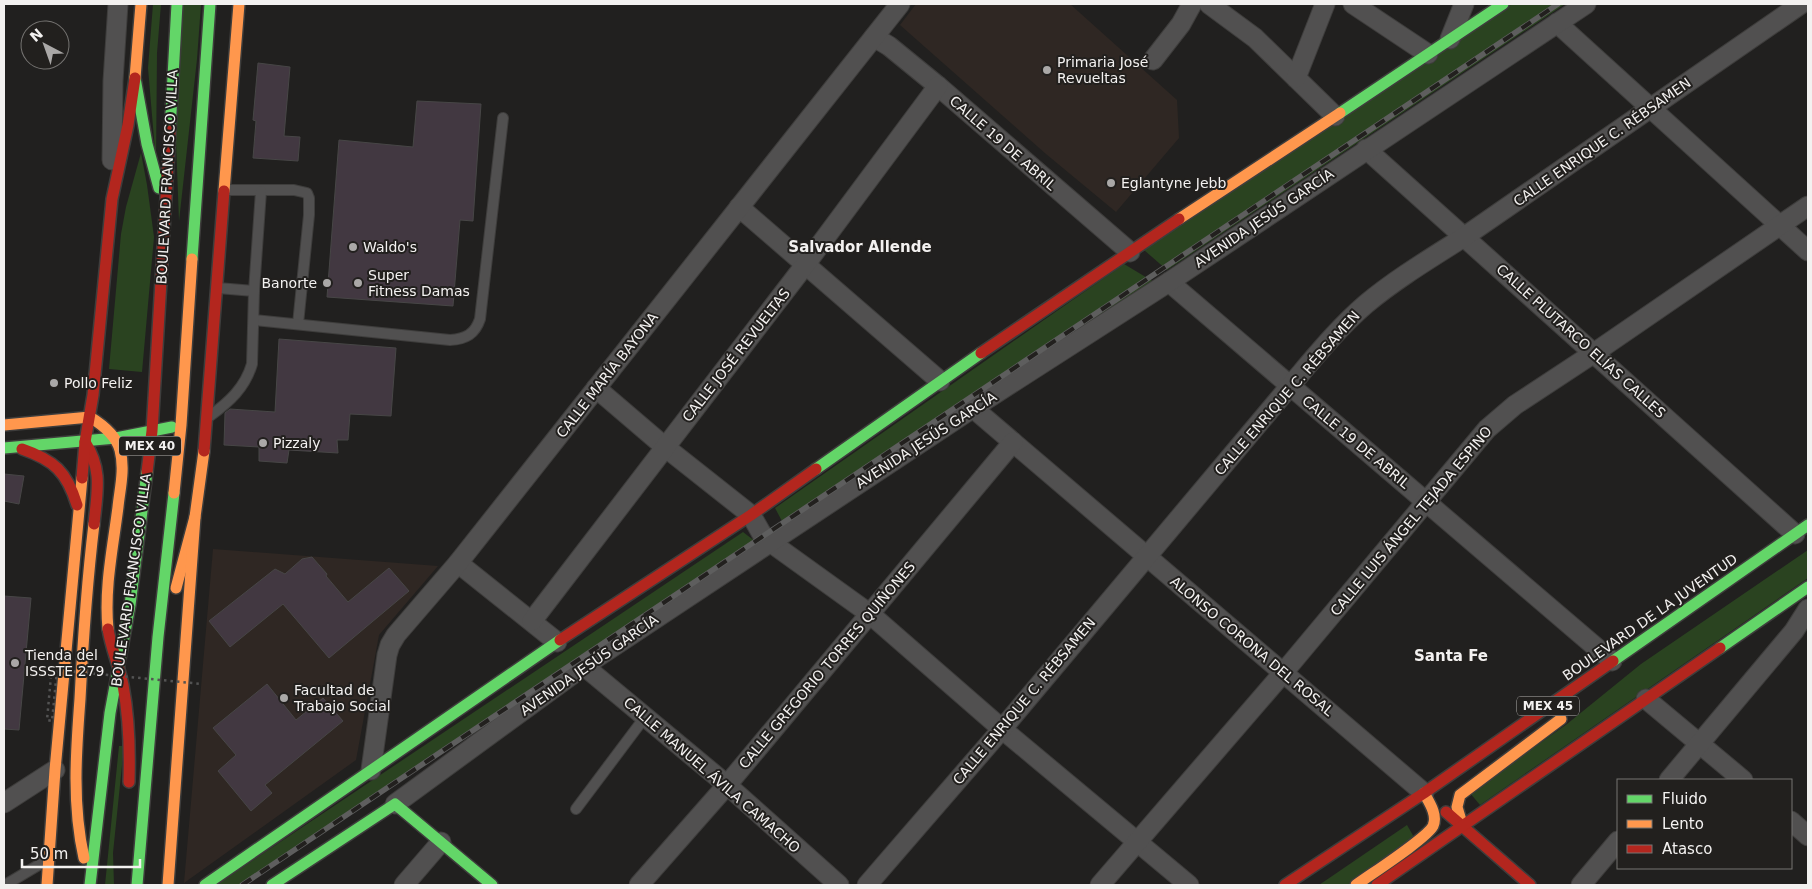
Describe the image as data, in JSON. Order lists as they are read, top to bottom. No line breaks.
{"streets":{"main road":["BOULEVARD FRANCISCO VILLA","AVENIDA JESÚS GARCÍA","MEX 40","BOULEVARD DE LA JUVENTUD","ALONSO CORONA DEL ROSAL","MEX 45"],"street":["CALLE ENRIQUE C. RÉBSAMEN","CALLE 19 DE ABRIL","CALLE PLUTARCO ELÍAS CALLES","CALLE JOSÉ REVUELTAS","CALLE MARÍA BAYONA","CALLE LUIS ÁNGEL TEJADA ESPINO","CALLE GREGORIO TORRES QUIÑONES","CALLE MANUEL ÁVILA CAMACHO"]},"crossings":[["CALLE ENRIQUE C. RÉBSAMEN","CALLE 19 DE ABRIL"],["CALLE ENRIQUE C. RÉBSAMEN","CALLE PLUTARCO ELÍAS CALLES"],["CALLE ENRIQUE C. RÉBSAMEN","ALONSO CORONA DEL ROSAL"],["CALLE 19 DE ABRIL","AVENIDA JESÚS GARCÍA"],["CALLE 19 DE ABRIL","CALLE JOSÉ REVUELTAS"],["CALLE 19 DE ABRIL","CALLE MARÍA BAYONA"],["CALLE 19 DE ABRIL","CALLE LUIS ÁNGEL TEJADA ESPINO"],["CALLE 19 DE ABRIL","BOULEVARD DE LA JUVENTUD"],["AVENIDA JESÚS GARCÍA","CALLE PLUTARCO ELÍAS CALLES"],["AVENIDA JESÚS GARCÍA","ALONSO CORONA DEL ROSAL"],["AVENIDA JESÚS GARCÍA","CALLE MANUEL ÁVILA CAMACHO"],["CALLE PLUTARCO ELÍAS CALLES","CALLE LUIS ÁNGEL TEJADA ESPINO"],["CALLE PLUTARCO ELÍAS CALLES","BOULEVARD DE LA JUVENTUD"],["CALLE LUIS ÁNGEL TEJADA ESPINO","ALONSO CORONA DEL ROSAL"],["BOULEVARD DE LA JUVENTUD","ALONSO CORONA DEL ROSAL"],["ALONSO CORONA DEL ROSAL","CALLE GREGORIO TORRES QUIÑONES"],["CALLE GREGORIO TORRES QUIÑONES","CALLE MANUEL ÁVILA CAMACHO"]],"districts":["Salvador Allende","Santa Fe"],"places":["Primaria José Revueltas","Eglantyne Jebb","Waldo's","Banorte","Super Fitness Damas","Pollo Feliz","Pizzaly","Tienda del ISSSTE 279","Facultad de Trabajo Social"],"legend":["Fluido","Lento","Atasco"],"scale_bar":"50 m","north":"top left"}
